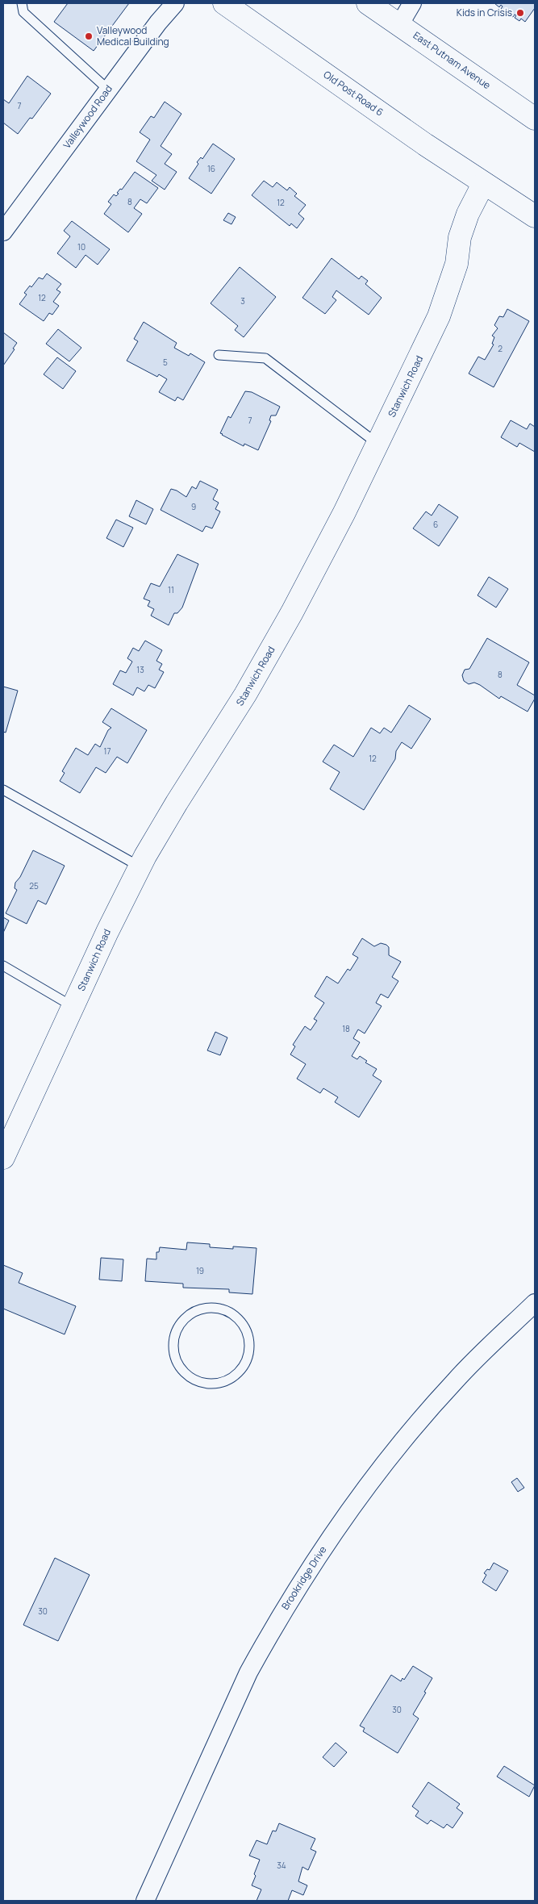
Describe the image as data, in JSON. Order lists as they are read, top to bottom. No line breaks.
{"streets":{"street":["East Putnam Avenue","Old Post Road 6","Valleywood Road","Stanwich Road","Brookridge Drive"]},"crossings":[["Old Post Road 6","Stanwich Road"]],"places":["Kids in Crisis","Valleywood Medical Building"],"house_numbers":["7","16","8","12","10","12","3","2","5","7","9","6","11","13","8","17","12","25","18","19","30","30","34"]}
